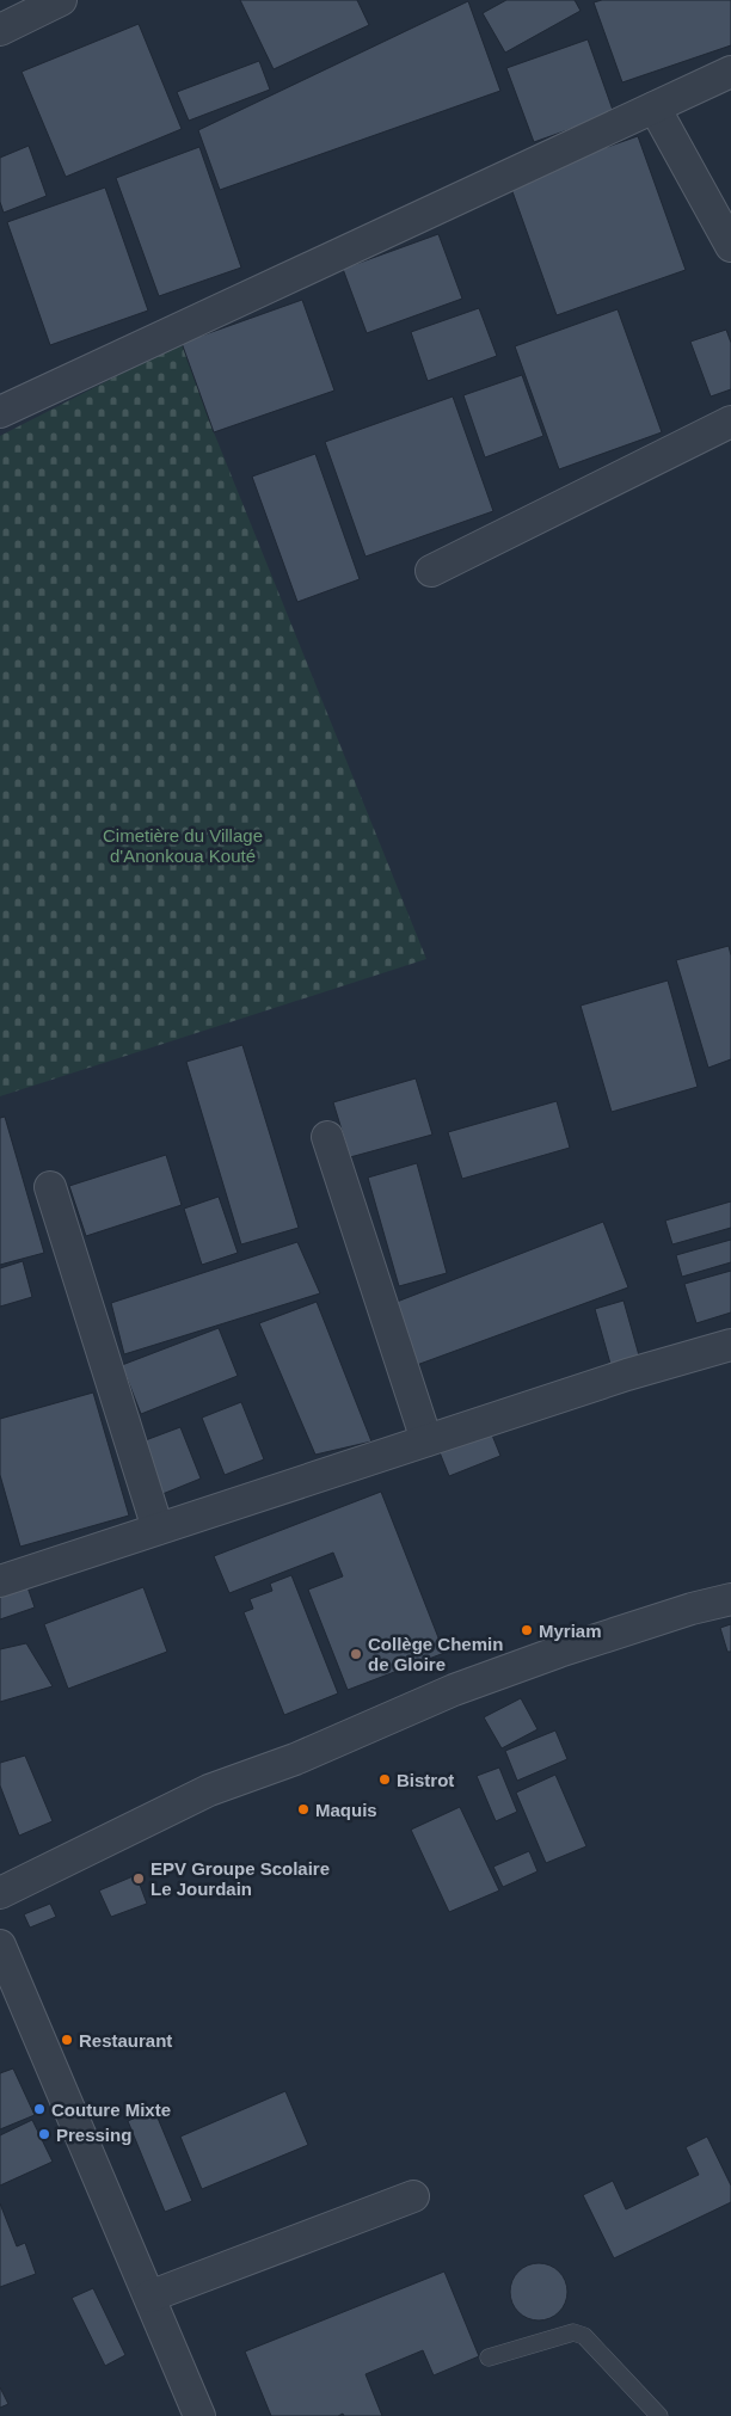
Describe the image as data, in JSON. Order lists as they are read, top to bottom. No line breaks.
{"parks":["Cimetière du Village d'Anonkoua Kouté"],"places":["Myriam","Collège Chemin de Gloire","Bistrot","Maquis","EPV Groupe Scolaire Le Jourdain","Restaurant","Couture Mixte","Pressing"]}
